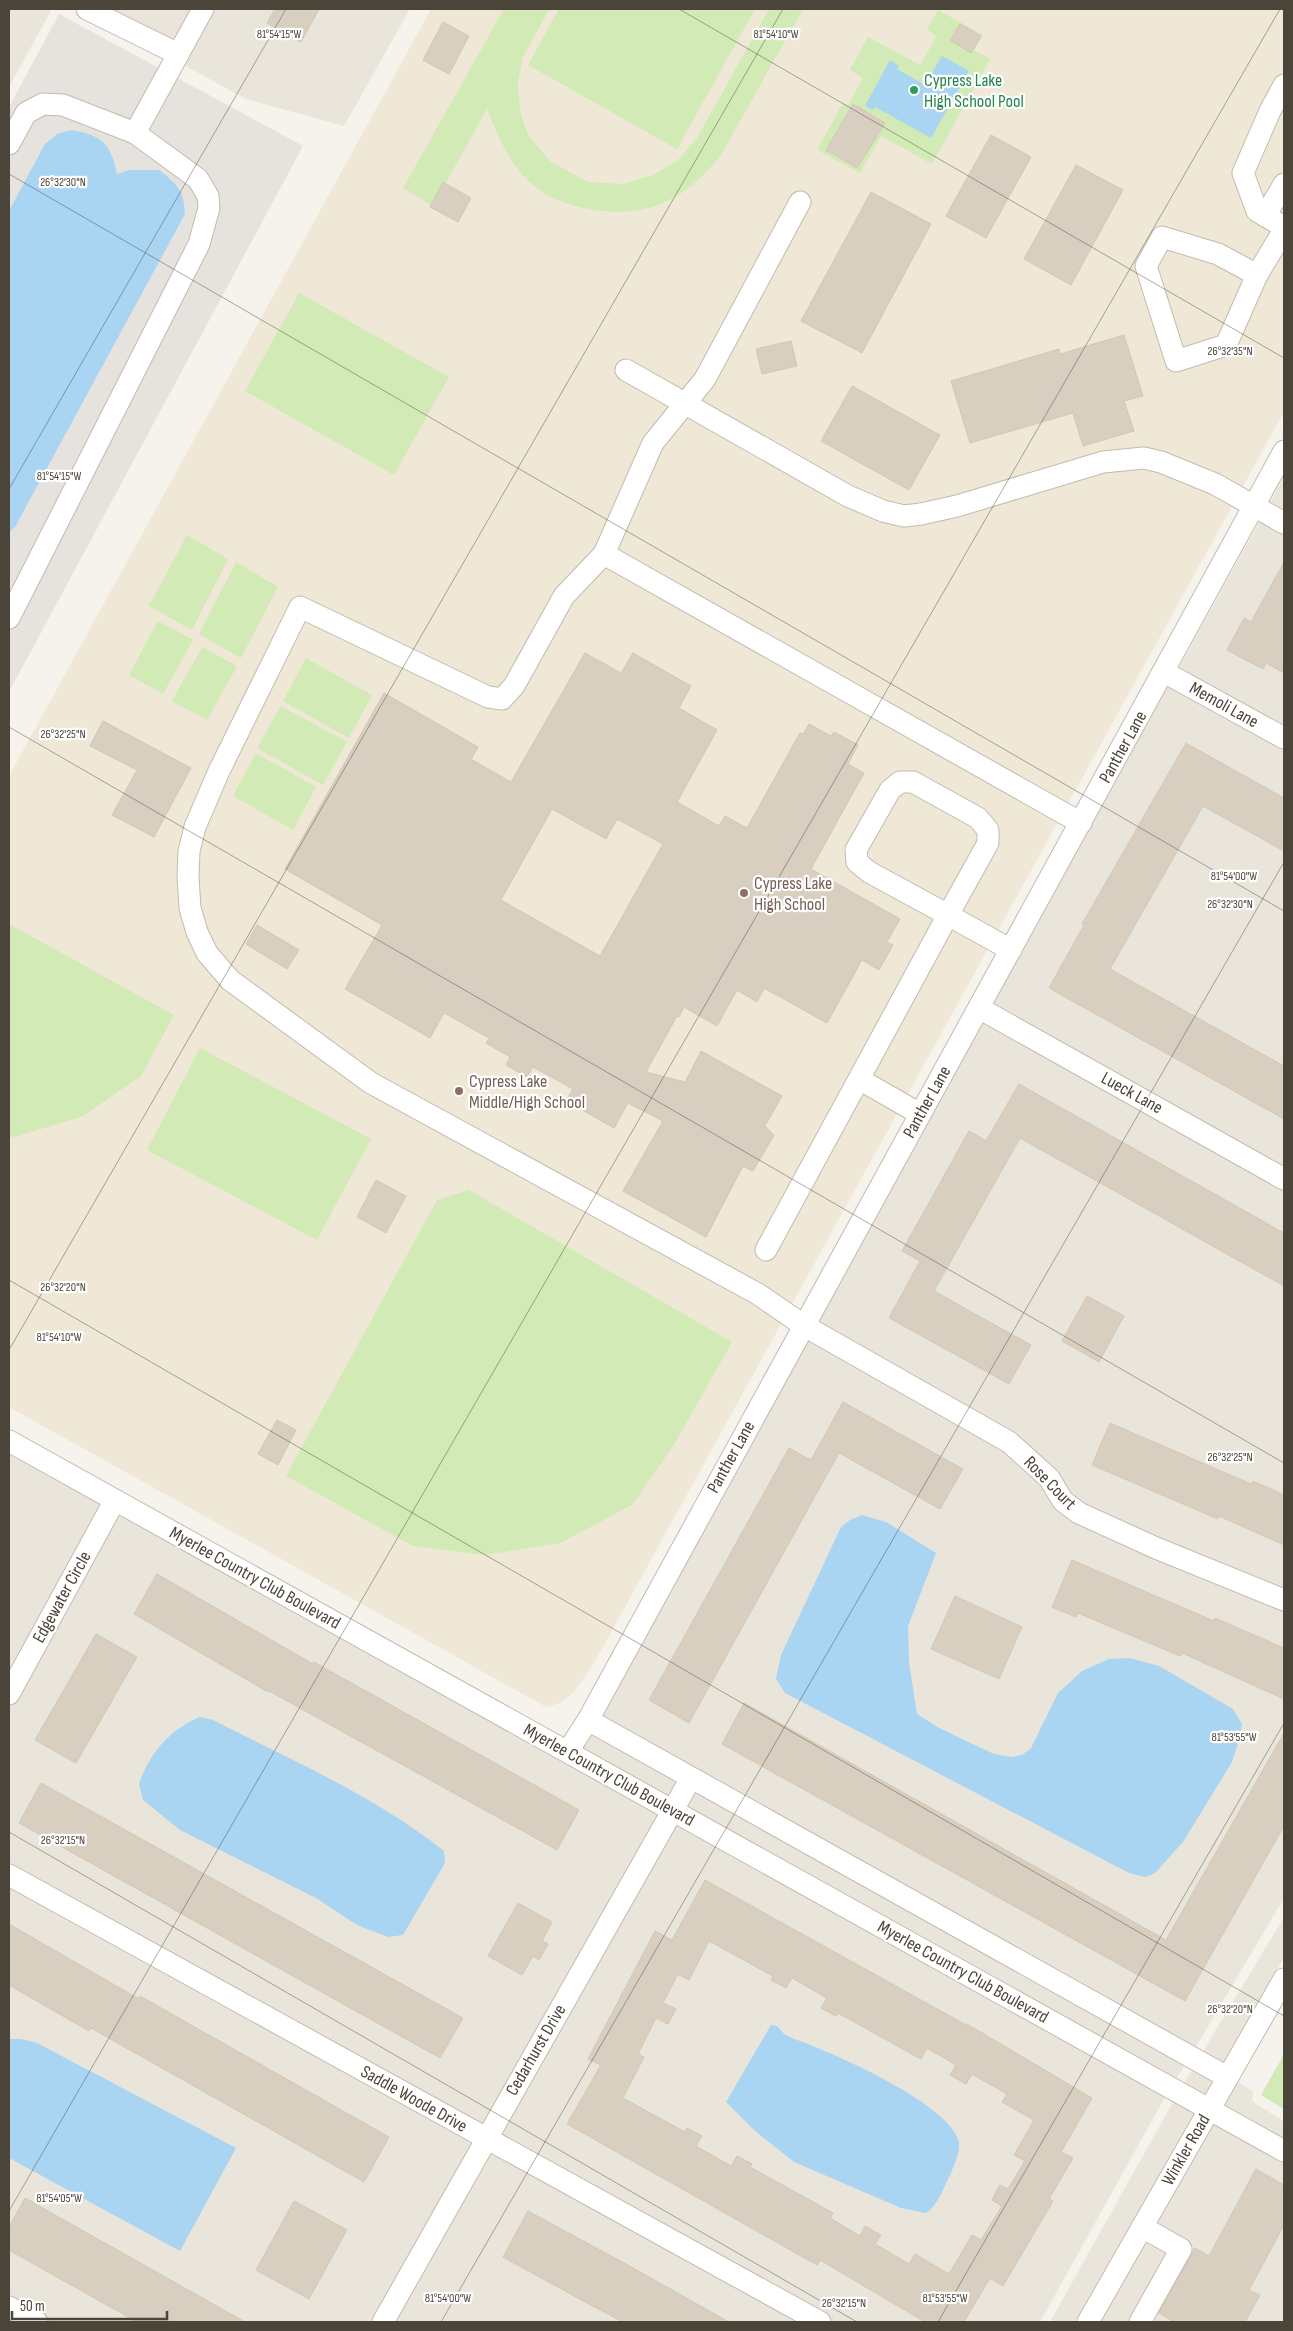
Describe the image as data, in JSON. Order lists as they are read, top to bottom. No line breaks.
{"streets":{"street":["Memoli Lane","Panther Lane","Lueck Lane","Rose Court","Myerlee Country Club Boulevard","Edgewater Circle","Cedarhurst Drive","Saddle Woode Drive","Winkler Road"]},"crossings":[["Memoli Lane","Panther Lane"],["Panther Lane","Lueck Lane"],["Panther Lane","Rose Court"],["Panther Lane","Myerlee Country Club Boulevard"],["Myerlee Country Club Boulevard","Edgewater Circle"],["Myerlee Country Club Boulevard","Cedarhurst Drive"],["Myerlee Country Club Boulevard","Winkler Road"],["Cedarhurst Drive","Saddle Woode Drive"]],"places":["Cypress Lake High School Pool","Cypress Lake High School","Cypress Lake Middle/High School"],"scale_bar":"50 m","coordinates":["81°54'15\"W","81°54'10\"W","26°32'30\"N","26°32'35\"N","26°32'25\"N","81°54'00\"W","26°32'20\"N","81°53'55\"W","26°32'15\"N","81°54'05\"W"]}
